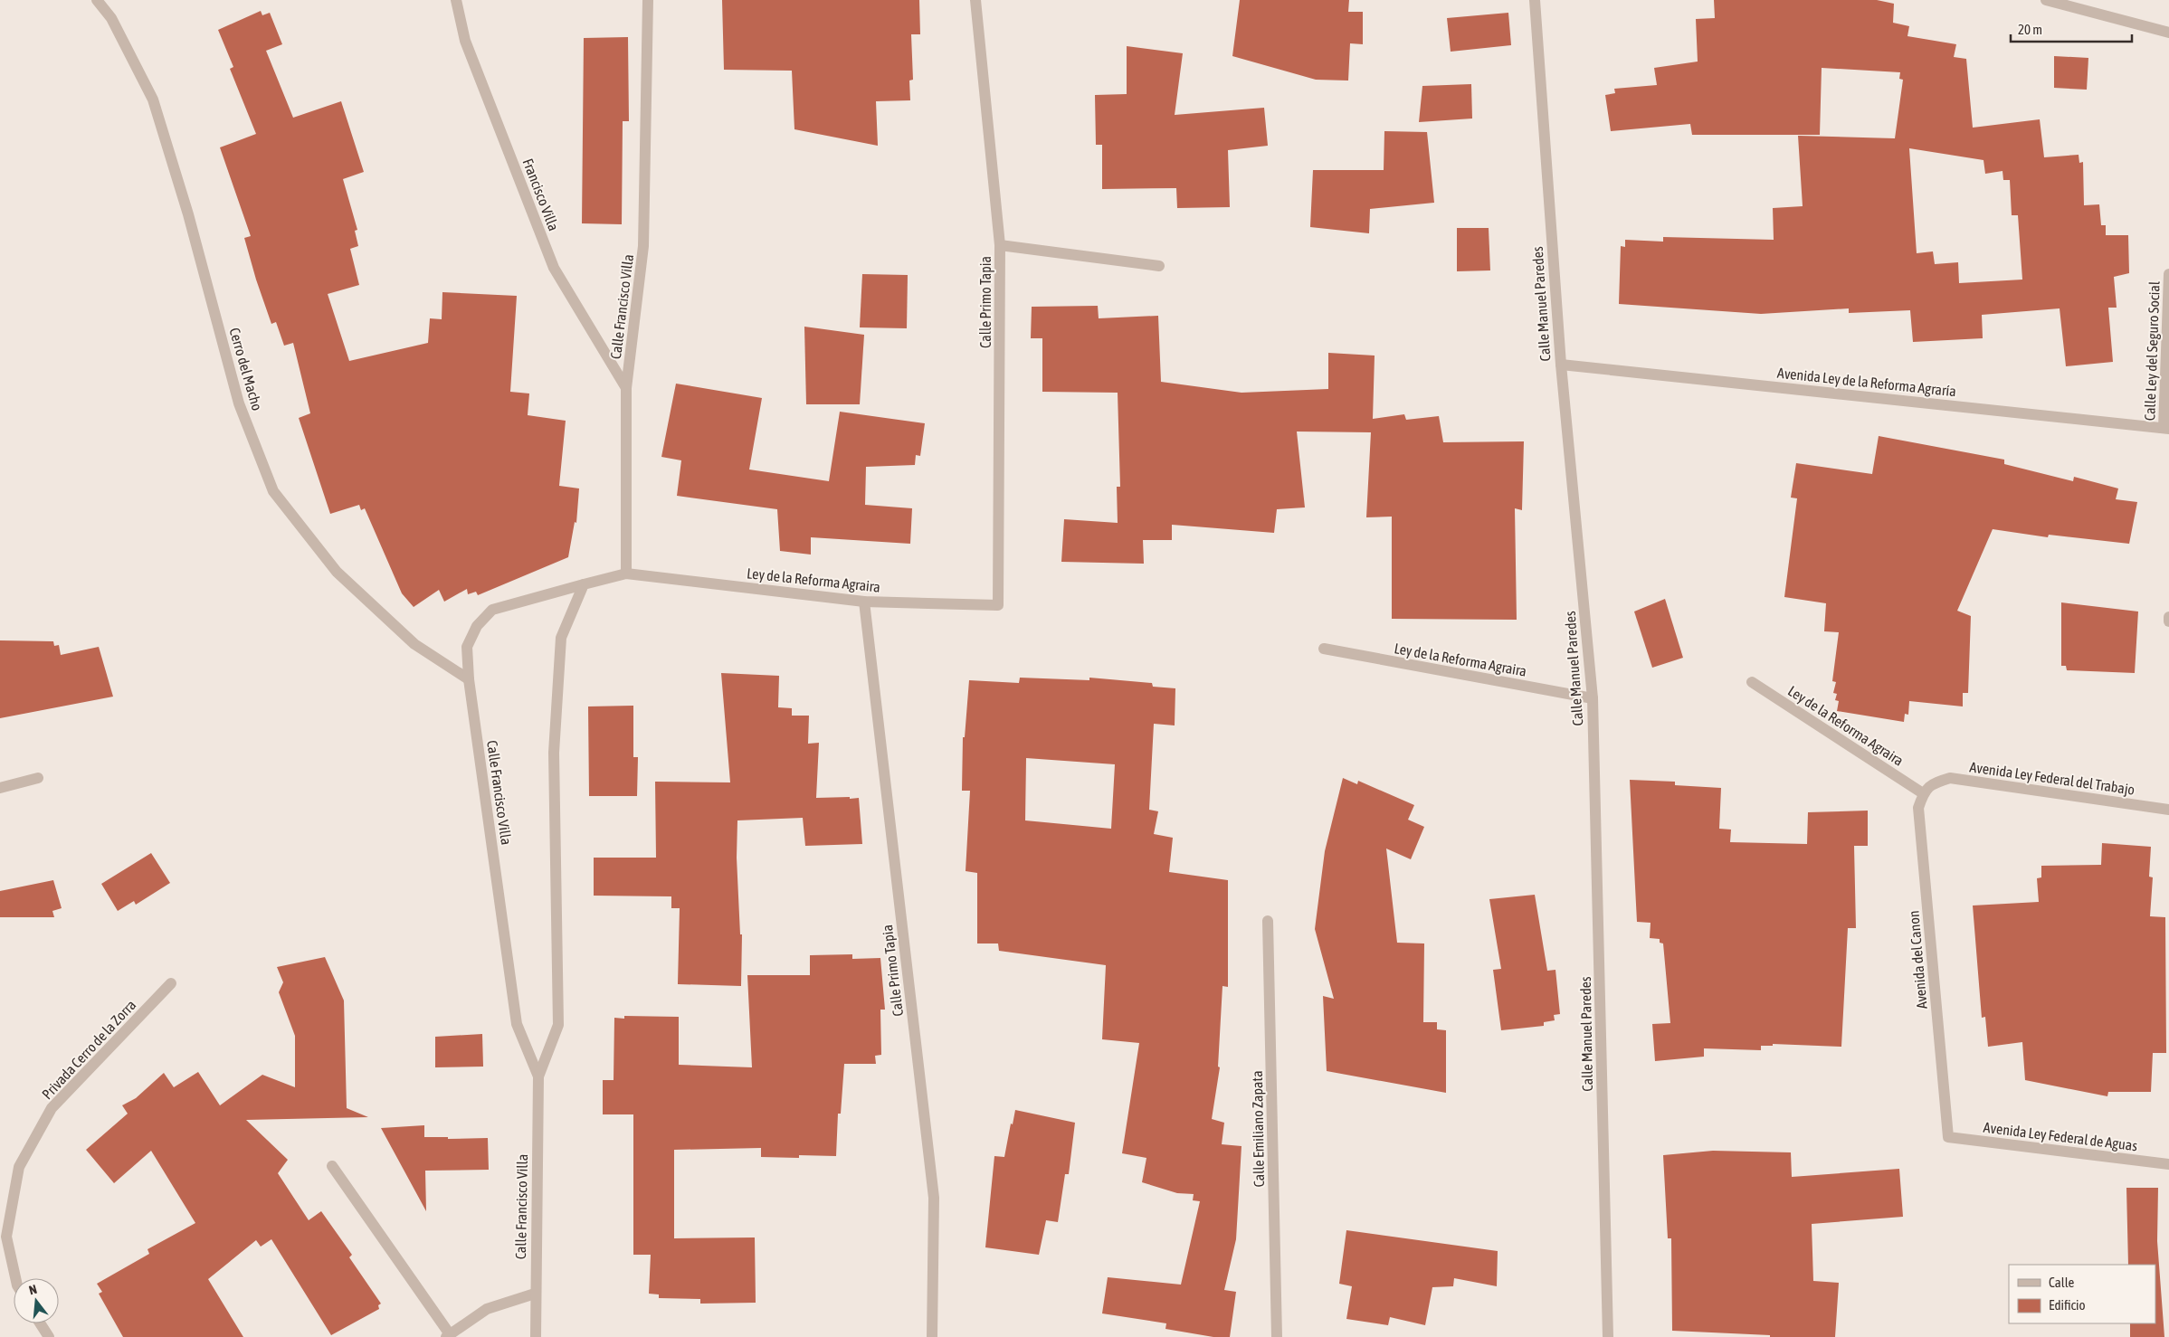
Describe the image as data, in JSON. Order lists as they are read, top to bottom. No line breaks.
{"streets":{"street":["Francisco Villa","Calle Primo Tapia","Calle Manuel Paredes","Calle Francisco Villa","Calle Ley del Seguro Social","Cerro del Macho","Avenida Ley de la Reforma Agraría","Ley de la Reforma Agraira","Avenida Ley Federal del Trabajo","Avenida del Canon","Privada Cerro de la Zorra","Calle Emiliano Zapata","Avenida Ley Federal de Aguas"]},"crossings":[["Francisco Villa","Calle Francisco Villa"],["Calle Primo Tapia","Ley de la Reforma Agraira"],["Calle Manuel Paredes","Avenida Ley de la Reforma Agraría"],["Calle Manuel Paredes","Ley de la Reforma Agraira"],["Calle Francisco Villa","Cerro del Macho"],["Calle Francisco Villa","Ley de la Reforma Agraira"],["Calle Ley del Seguro Social","Avenida Ley de la Reforma Agraría"],["Ley de la Reforma Agraira","Avenida del Canon"],["Avenida Ley Federal del Trabajo","Avenida del Canon"],["Avenida del Canon","Avenida Ley Federal de Aguas"]],"legend":["Calle","Edificio"],"scale_bar":"20 m","north":"top"}
